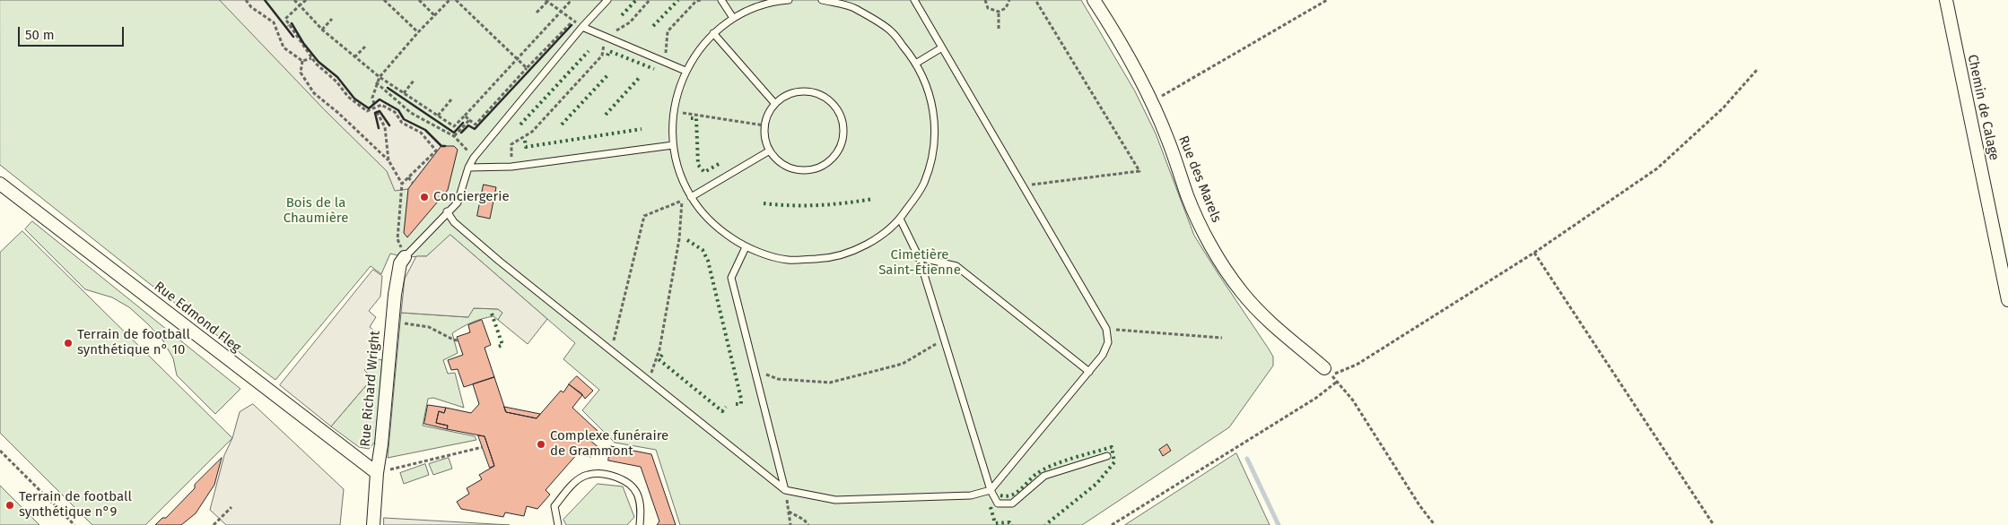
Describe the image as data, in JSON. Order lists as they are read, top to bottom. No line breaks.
{"streets":{"street":["Chemin de Calage","Rue des Marels","Rue Edmond Fleg","Rue Richard Wright"]},"crossings":[["Rue Edmond Fleg","Rue Richard Wright"]],"parks":["Bois de la Chaumière","Cimetière Saint-Étienne"],"places":["Conciergerie","Terrain de football synthétique n° 10","Complexe funéraire de Grammont","Terrain de football synthétique n°9"],"scale_bar":"50 m"}
